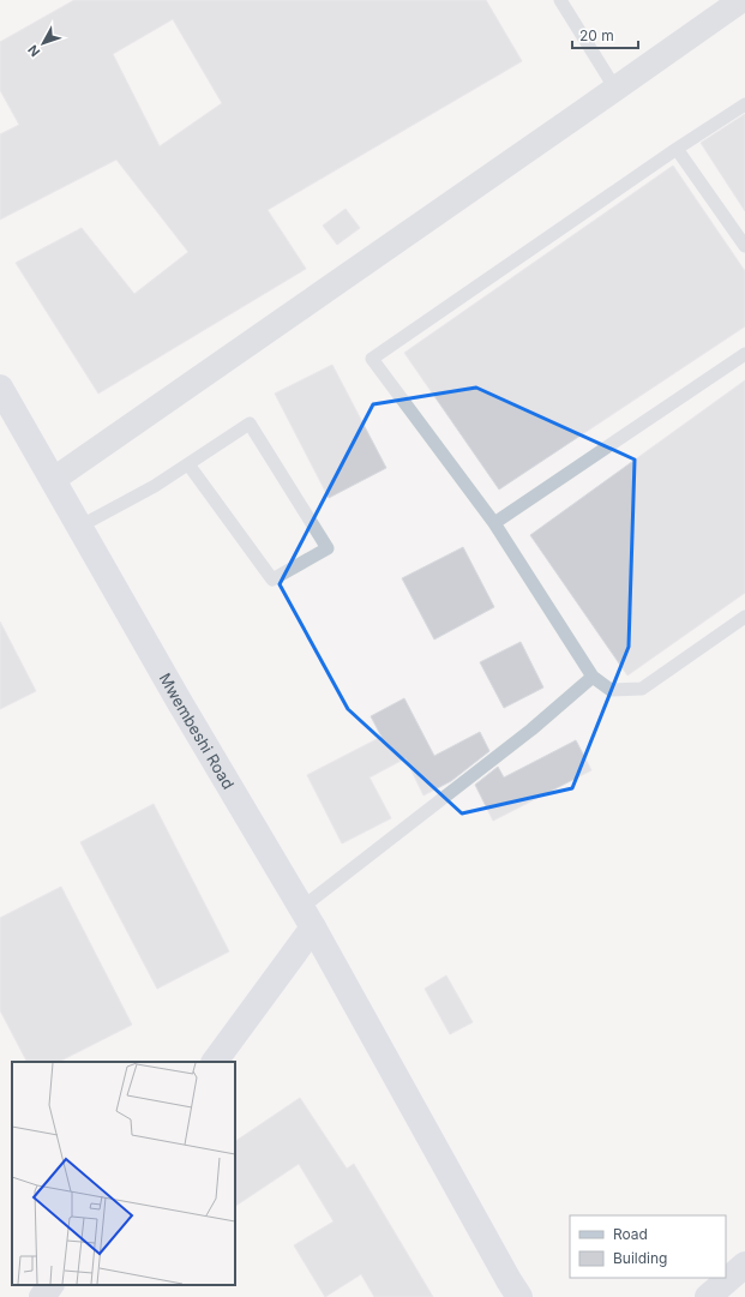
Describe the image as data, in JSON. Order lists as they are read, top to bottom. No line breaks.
{"streets":{"street":["Mwembeshi Road"]},"legend":["Road","Building"],"scale_bar":"20 m","north":"bottom left"}
